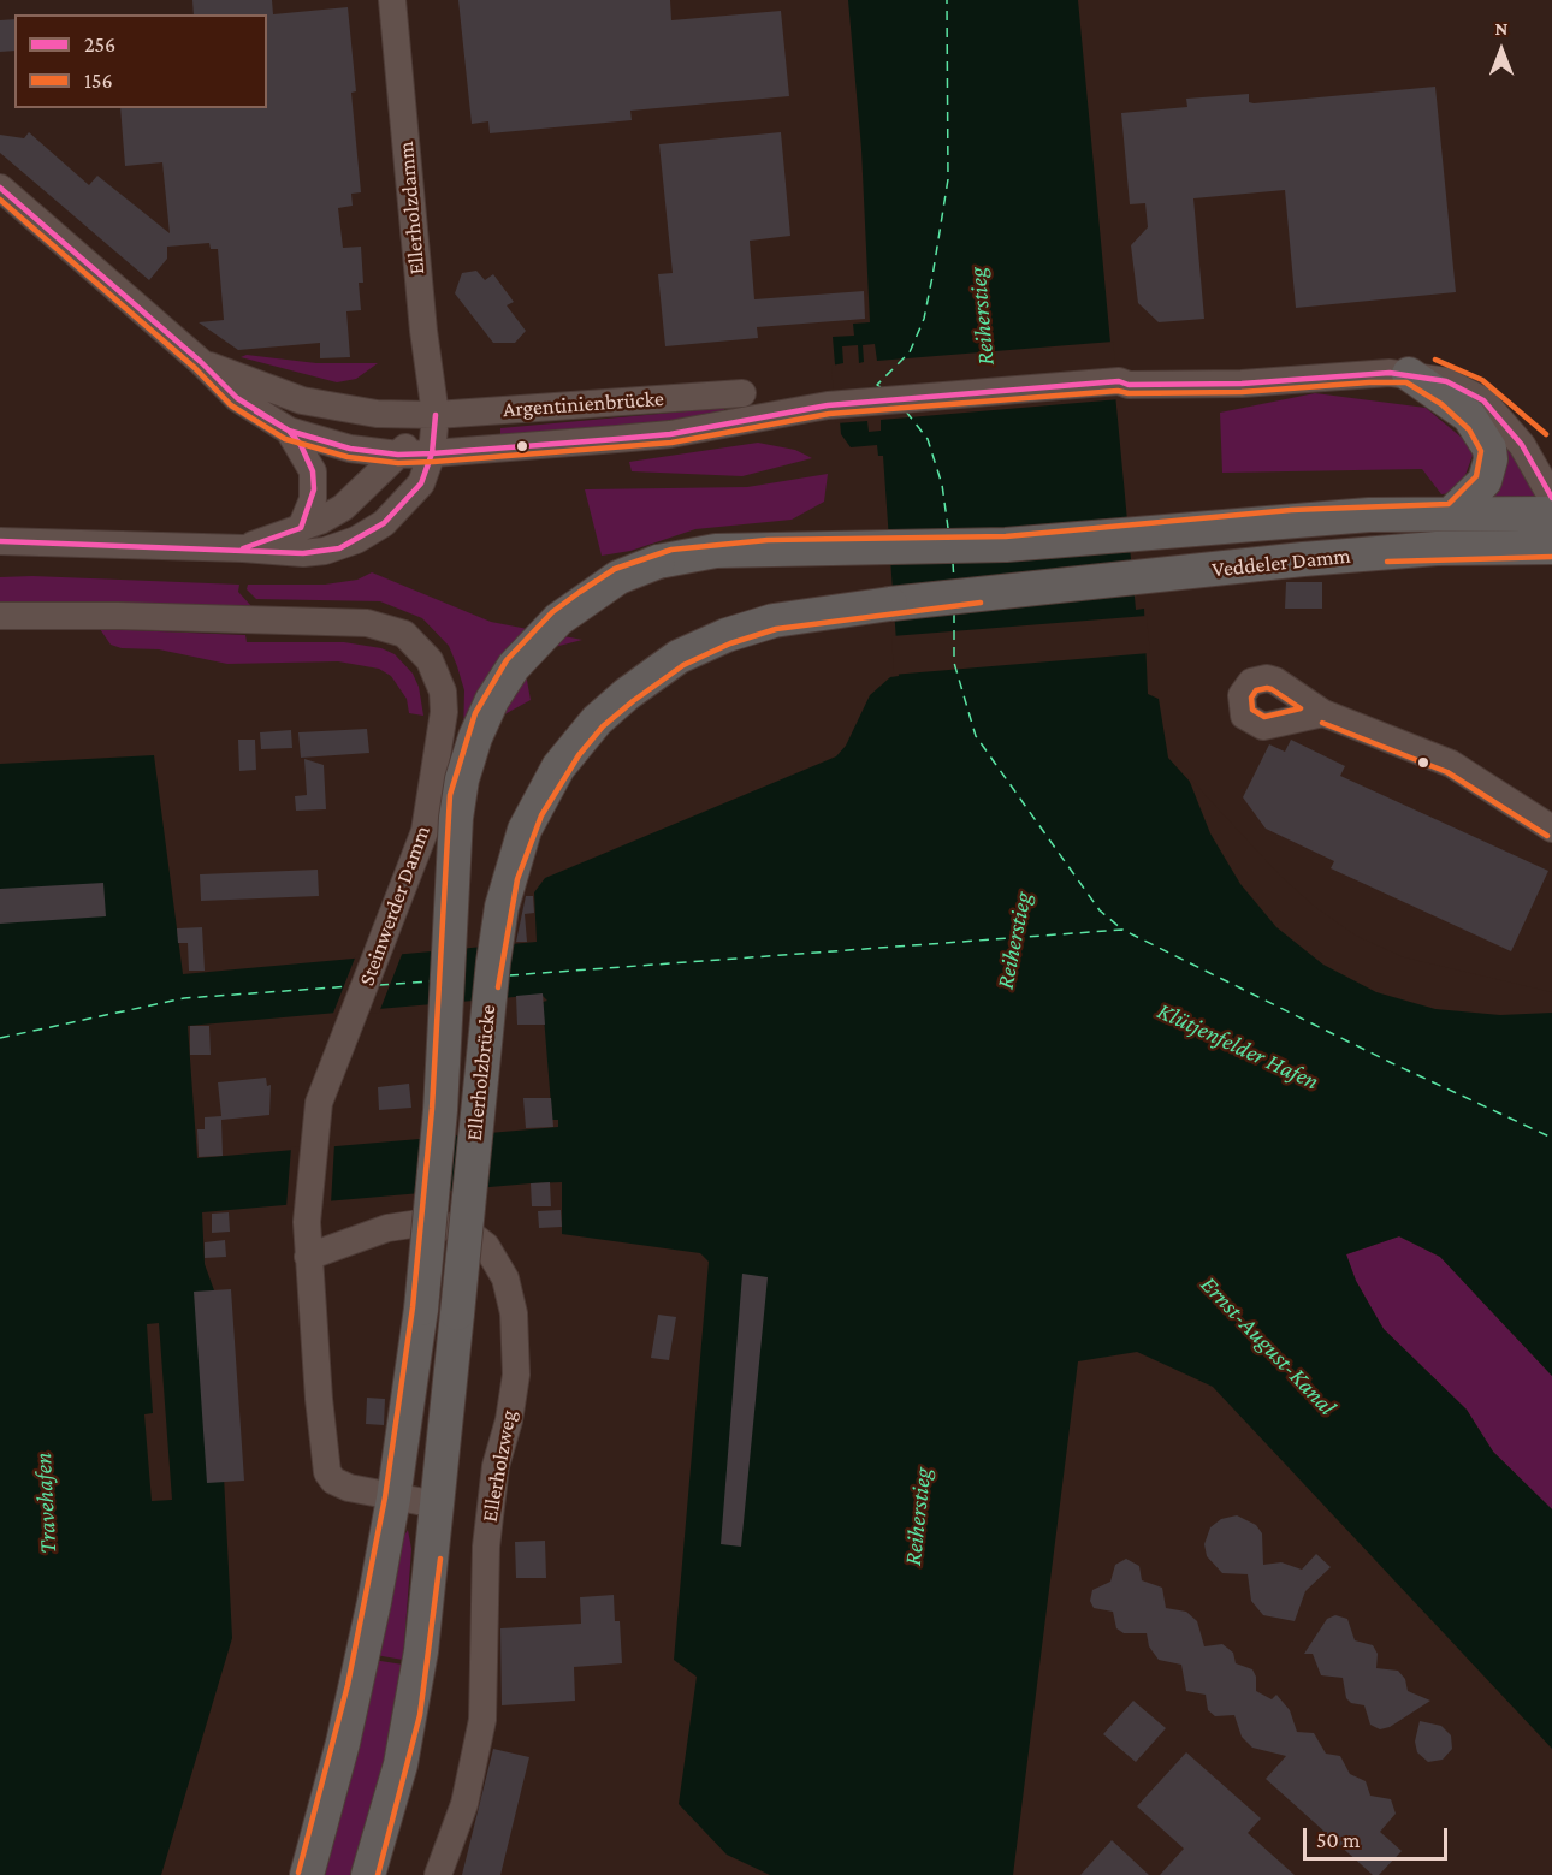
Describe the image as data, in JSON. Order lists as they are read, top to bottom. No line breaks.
{"streets":{"main road":["Veddeler Damm","Ellerholzbrücke"],"street":["Ellerholzdamm","Argentinienbrücke","Steinwerder Damm","Ellerholzweg"]},"crossings":[["Ellerholzdamm","Argentinienbrücke"],["Veddeler Damm","Ellerholzbrücke"],["Steinwerder Damm","Ellerholzbrücke"],["Steinwerder Damm","Ellerholzweg"]],"water":["Reiherstieg","Klütjenfelder Hafen","Ernst-August-Kanal","Travehafen"],"lines":["transit line 256","transit line 156"],"legend":["256","156"],"scale_bar":"50 m","north":"top"}
